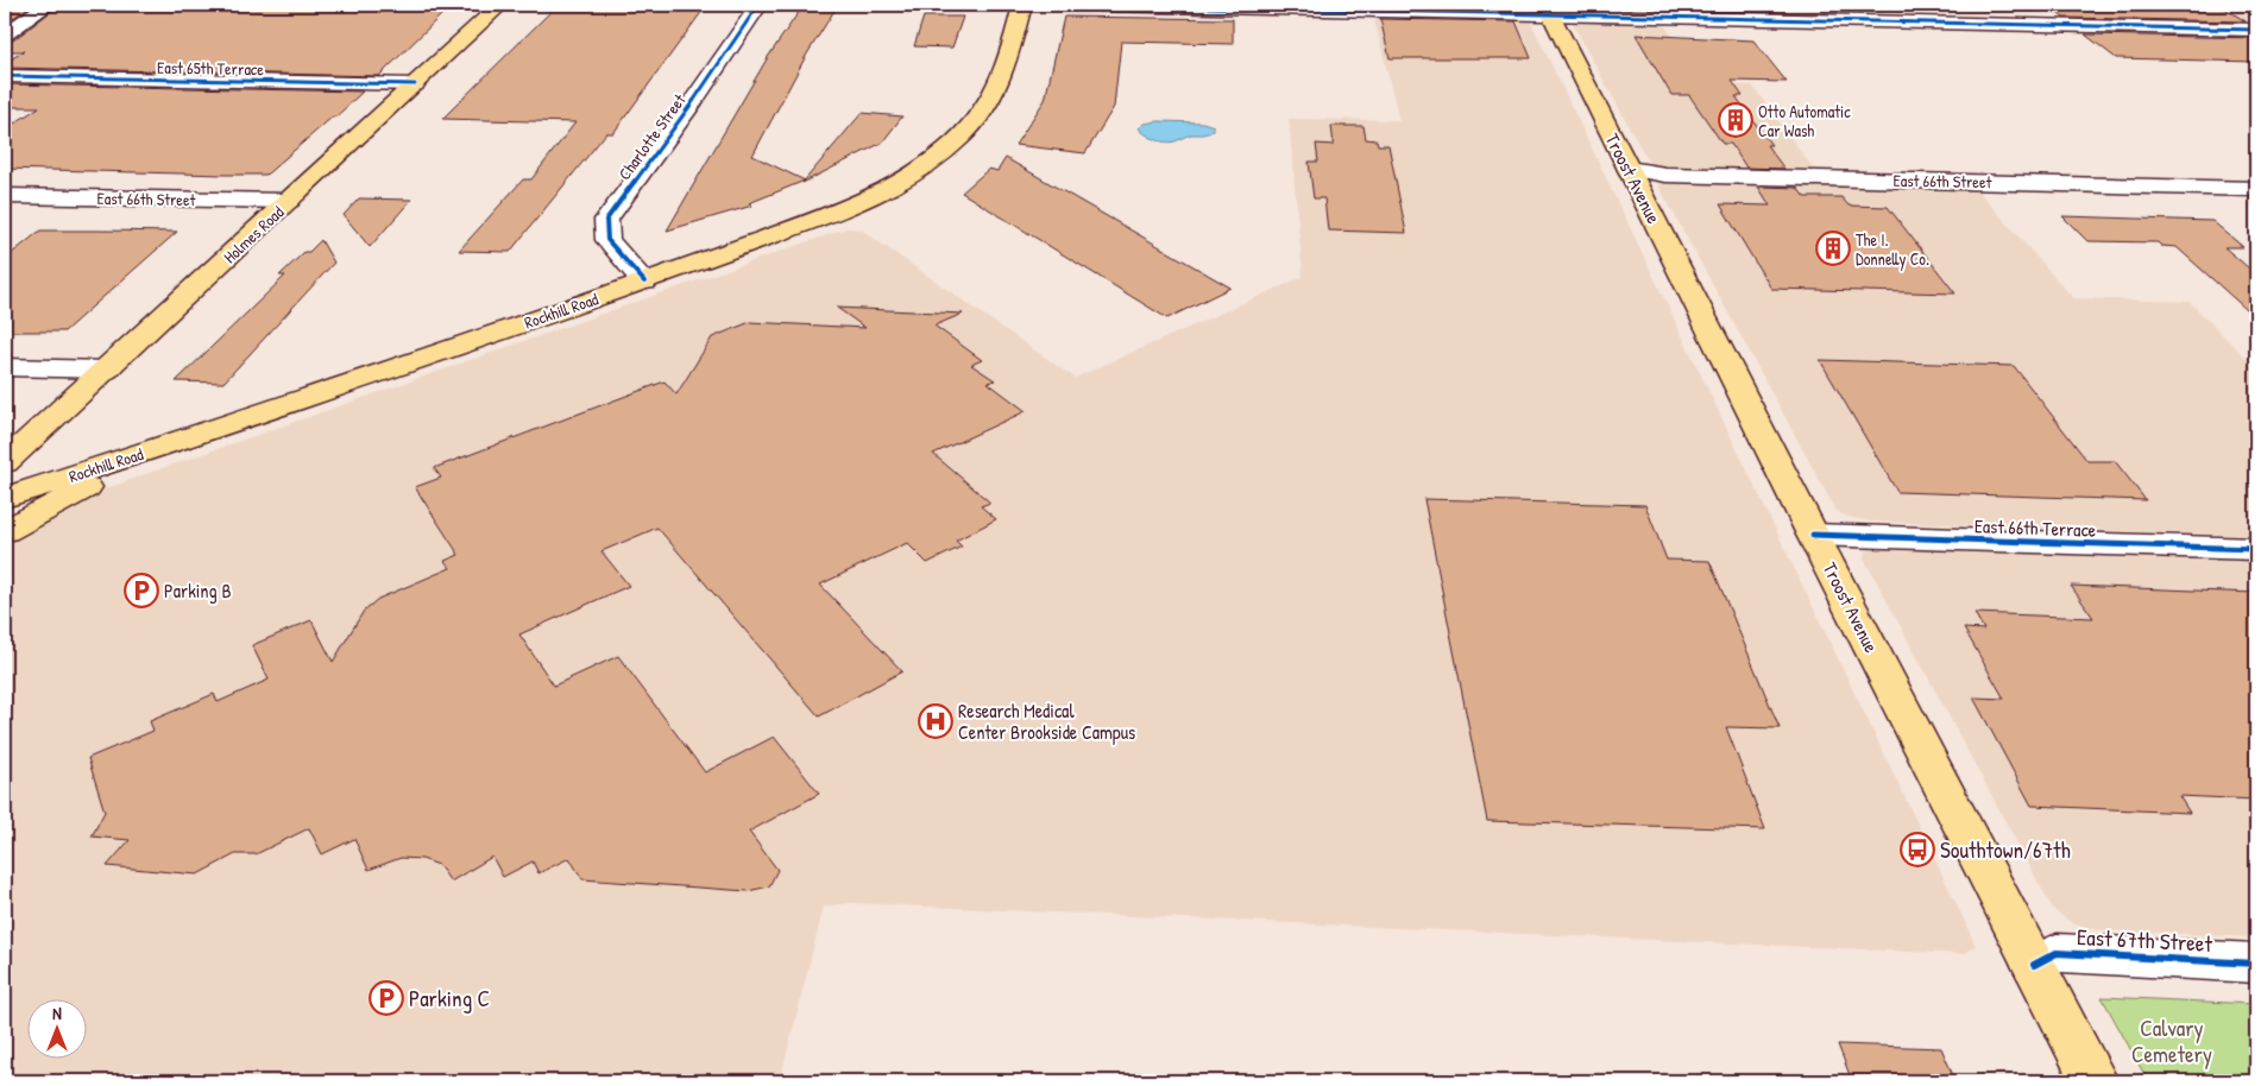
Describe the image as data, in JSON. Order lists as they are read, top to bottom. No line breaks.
{"streets":{"main road":["Troost Avenue","Holmes Road","Rockhill Road"],"street":["East 65th Terrace","Charlotte Street","East 66th Street","East 66th Terrace","East 67th Street"]},"crossings":[["East 65th Terrace","Holmes Road"],["Charlotte Street","Rockhill Road"],["Troost Avenue","East 66th Street"],["Troost Avenue","East 66th Terrace"],["Troost Avenue","East 67th Street"],["East 66th Street","Holmes Road"]],"parks":["Calvary Cemetery"],"places":{"building":["Otto Automatic Car Wash","The I. Donnelly Co."],"parking":["Parking B","Parking C"],"hospital":["Research Medical Center Brookside Campus"],"bus stop":["Southtown/67th"]},"north":"top"}
